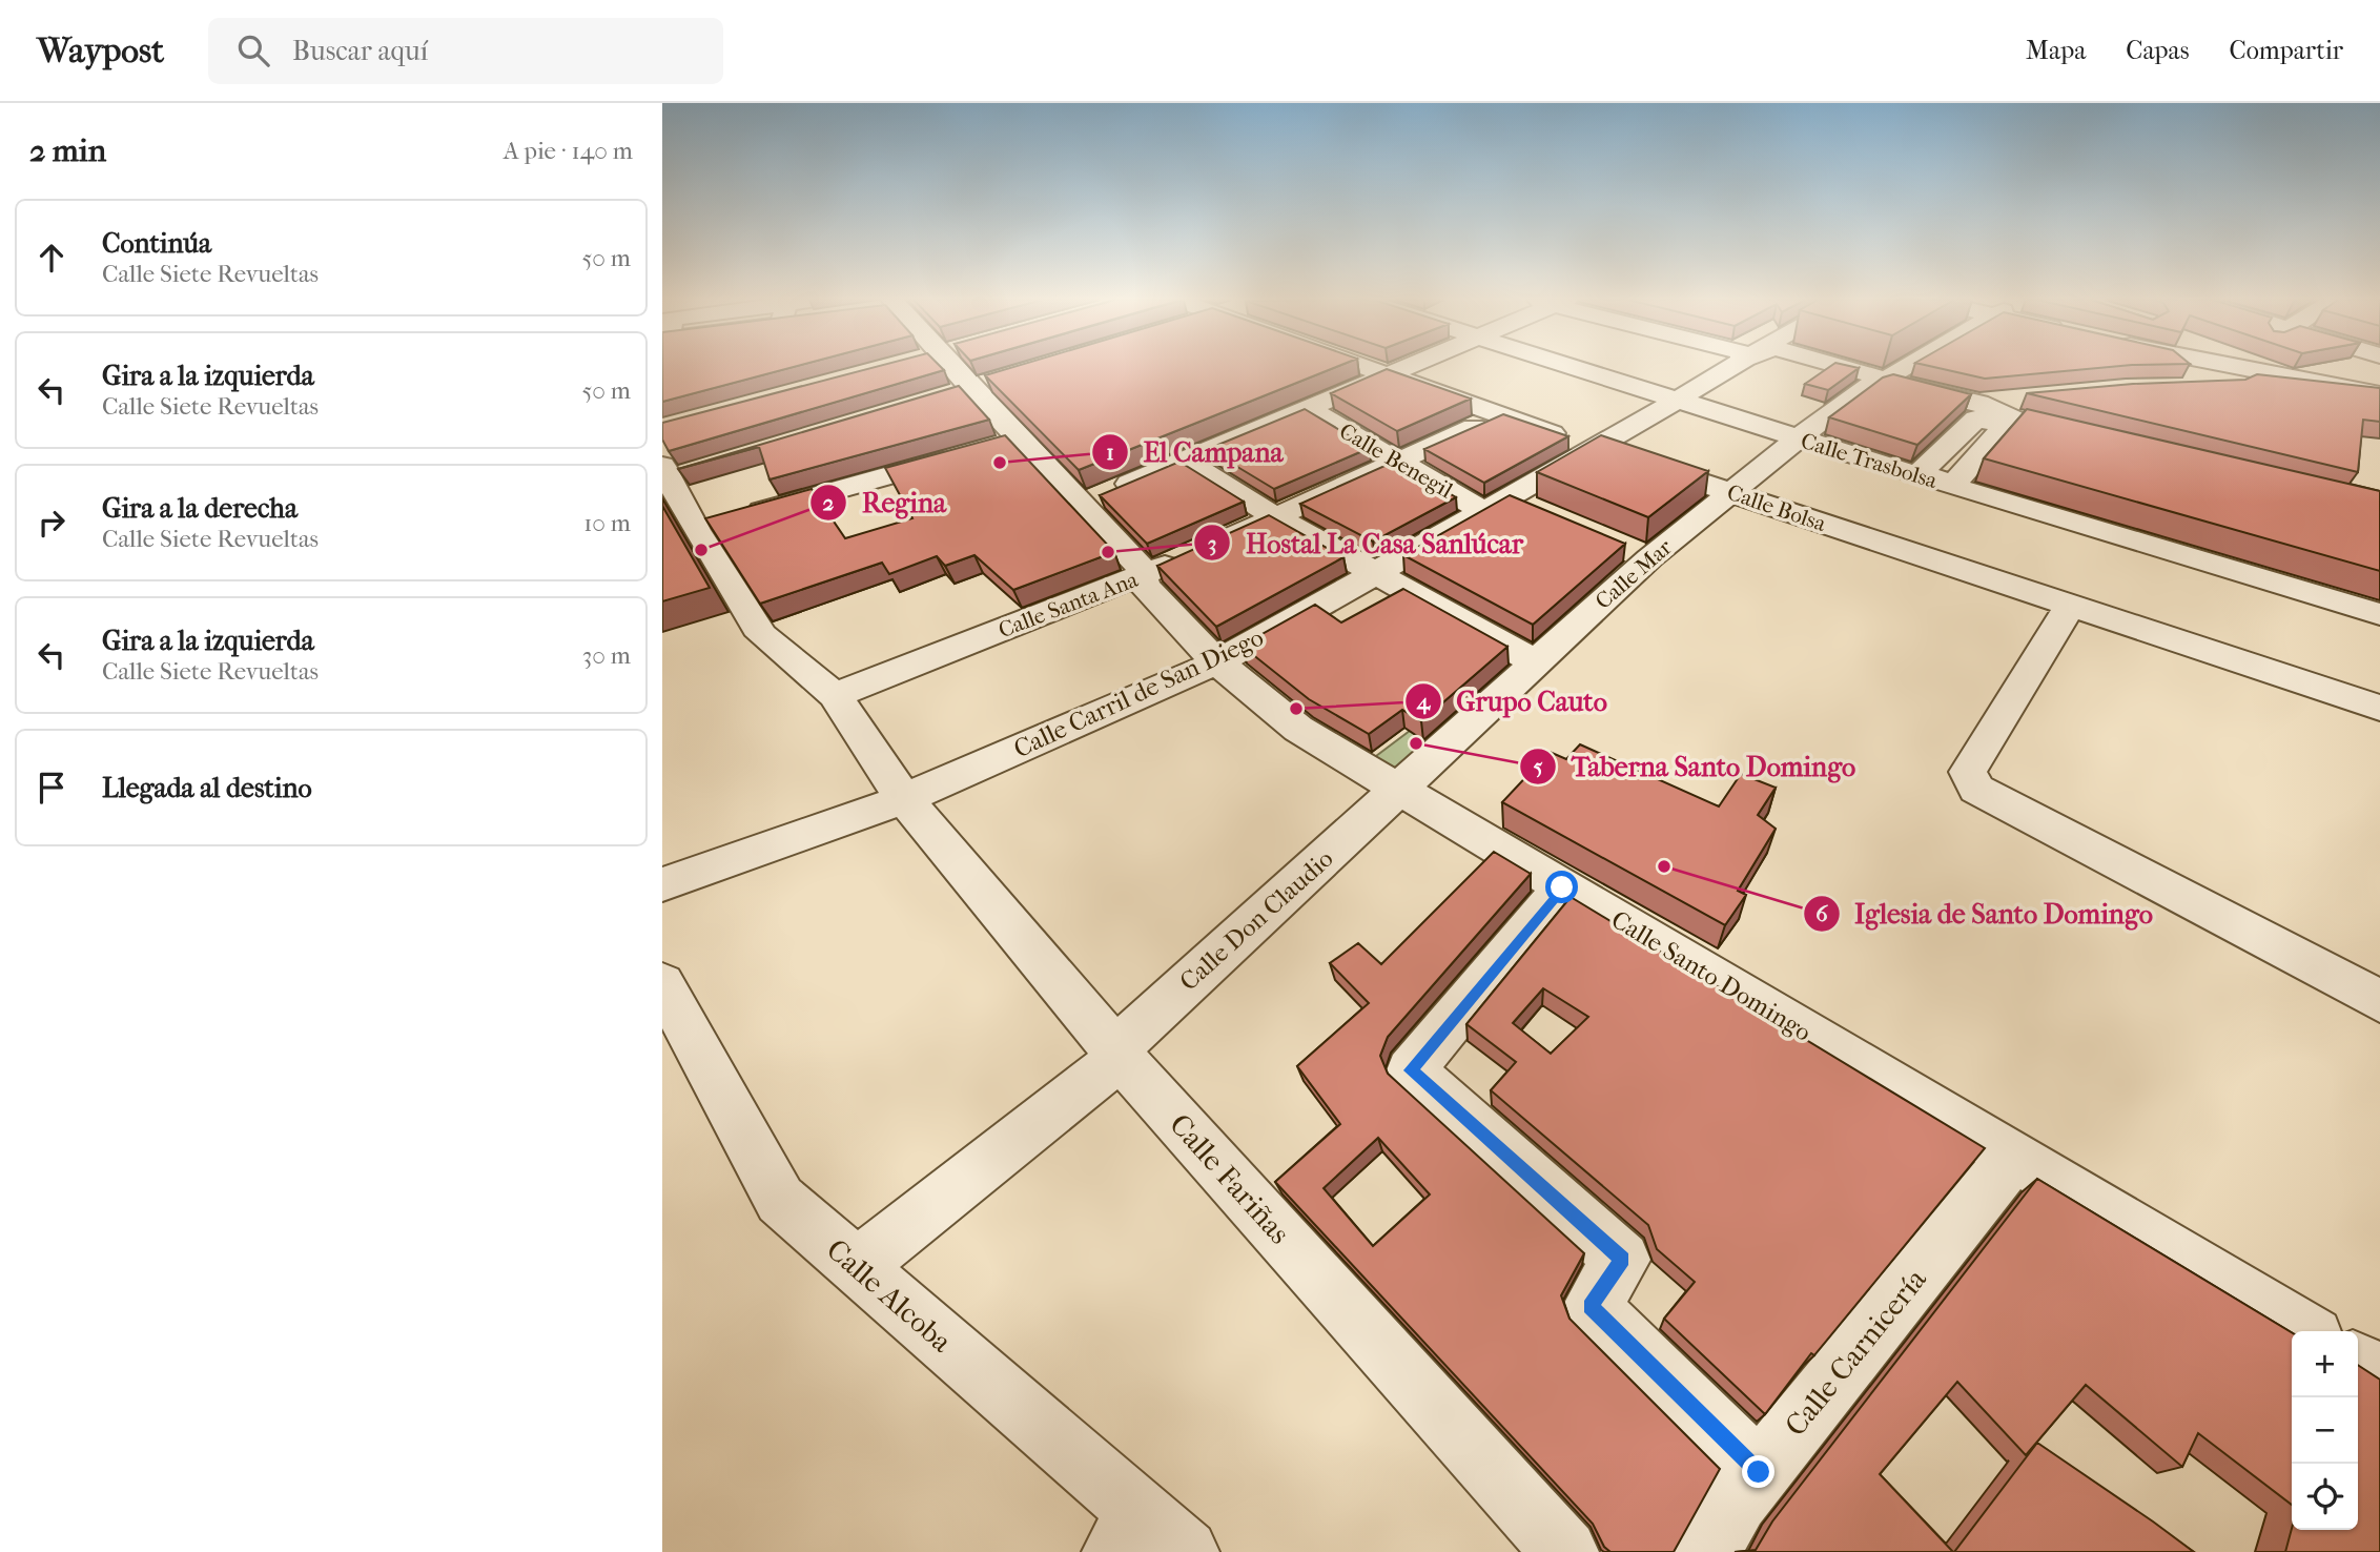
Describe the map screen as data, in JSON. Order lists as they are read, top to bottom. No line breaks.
{"streets":{"street":["Calle Benegil","Calle Trasbolsa","Calle Bolsa","Calle Mar","Calle Santa Ana","Calle Carril de San Diego","Calle Don Claudio","Calle Santo Domingo","Calle Fariñas","Calle Alcoba","Calle Carnicería"]},"crossings":[["Calle Benegil","Calle Santa Ana"],["Calle Benegil","Calle Carril de San Diego"],["Calle Trasbolsa","Calle Mar"],["Calle Trasbolsa","Calle Carril de San Diego"],["Calle Bolsa","Calle Mar"],["Calle Bolsa","Calle Santa Ana"],["Calle Bolsa","Calle Carril de San Diego"],["Calle Mar","Calle Don Claudio"],["Calle Mar","Calle Santo Domingo"],["Calle Santa Ana","Calle Santo Domingo"],["Calle Santa Ana","Calle Fariñas"],["Calle Carril de San Diego","Calle Santo Domingo"],["Calle Carril de San Diego","Calle Fariñas"],["Calle Don Claudio","Calle Santo Domingo"],["Calle Don Claudio","Calle Fariñas"],["Calle Don Claudio","Calle Alcoba"],["Calle Santo Domingo","Calle Carnicería"]],"places":["El Campana","Regina","Hostal La Casa Sanlúcar","Grupo Cauto","Taberna Santo Domingo","Iglesia de Santo Domingo"],"page":{"header":"Waypost","search":"Buscar aquí","nav":["Mapa","Capas","Compartir"],"heading":["2 min","A pie · 140 m"],"list":[["Continúa","Calle Siete Revueltas","50 m"],["Gira a la izquierda","Calle Siete Revueltas","50 m"],["Gira a la derecha","Calle Siete Revueltas","10 m"],["Gira a la izquierda","Calle Siete Revueltas","30 m"],"Llegada al destino"],"map_buttons":["+","−"]}}
